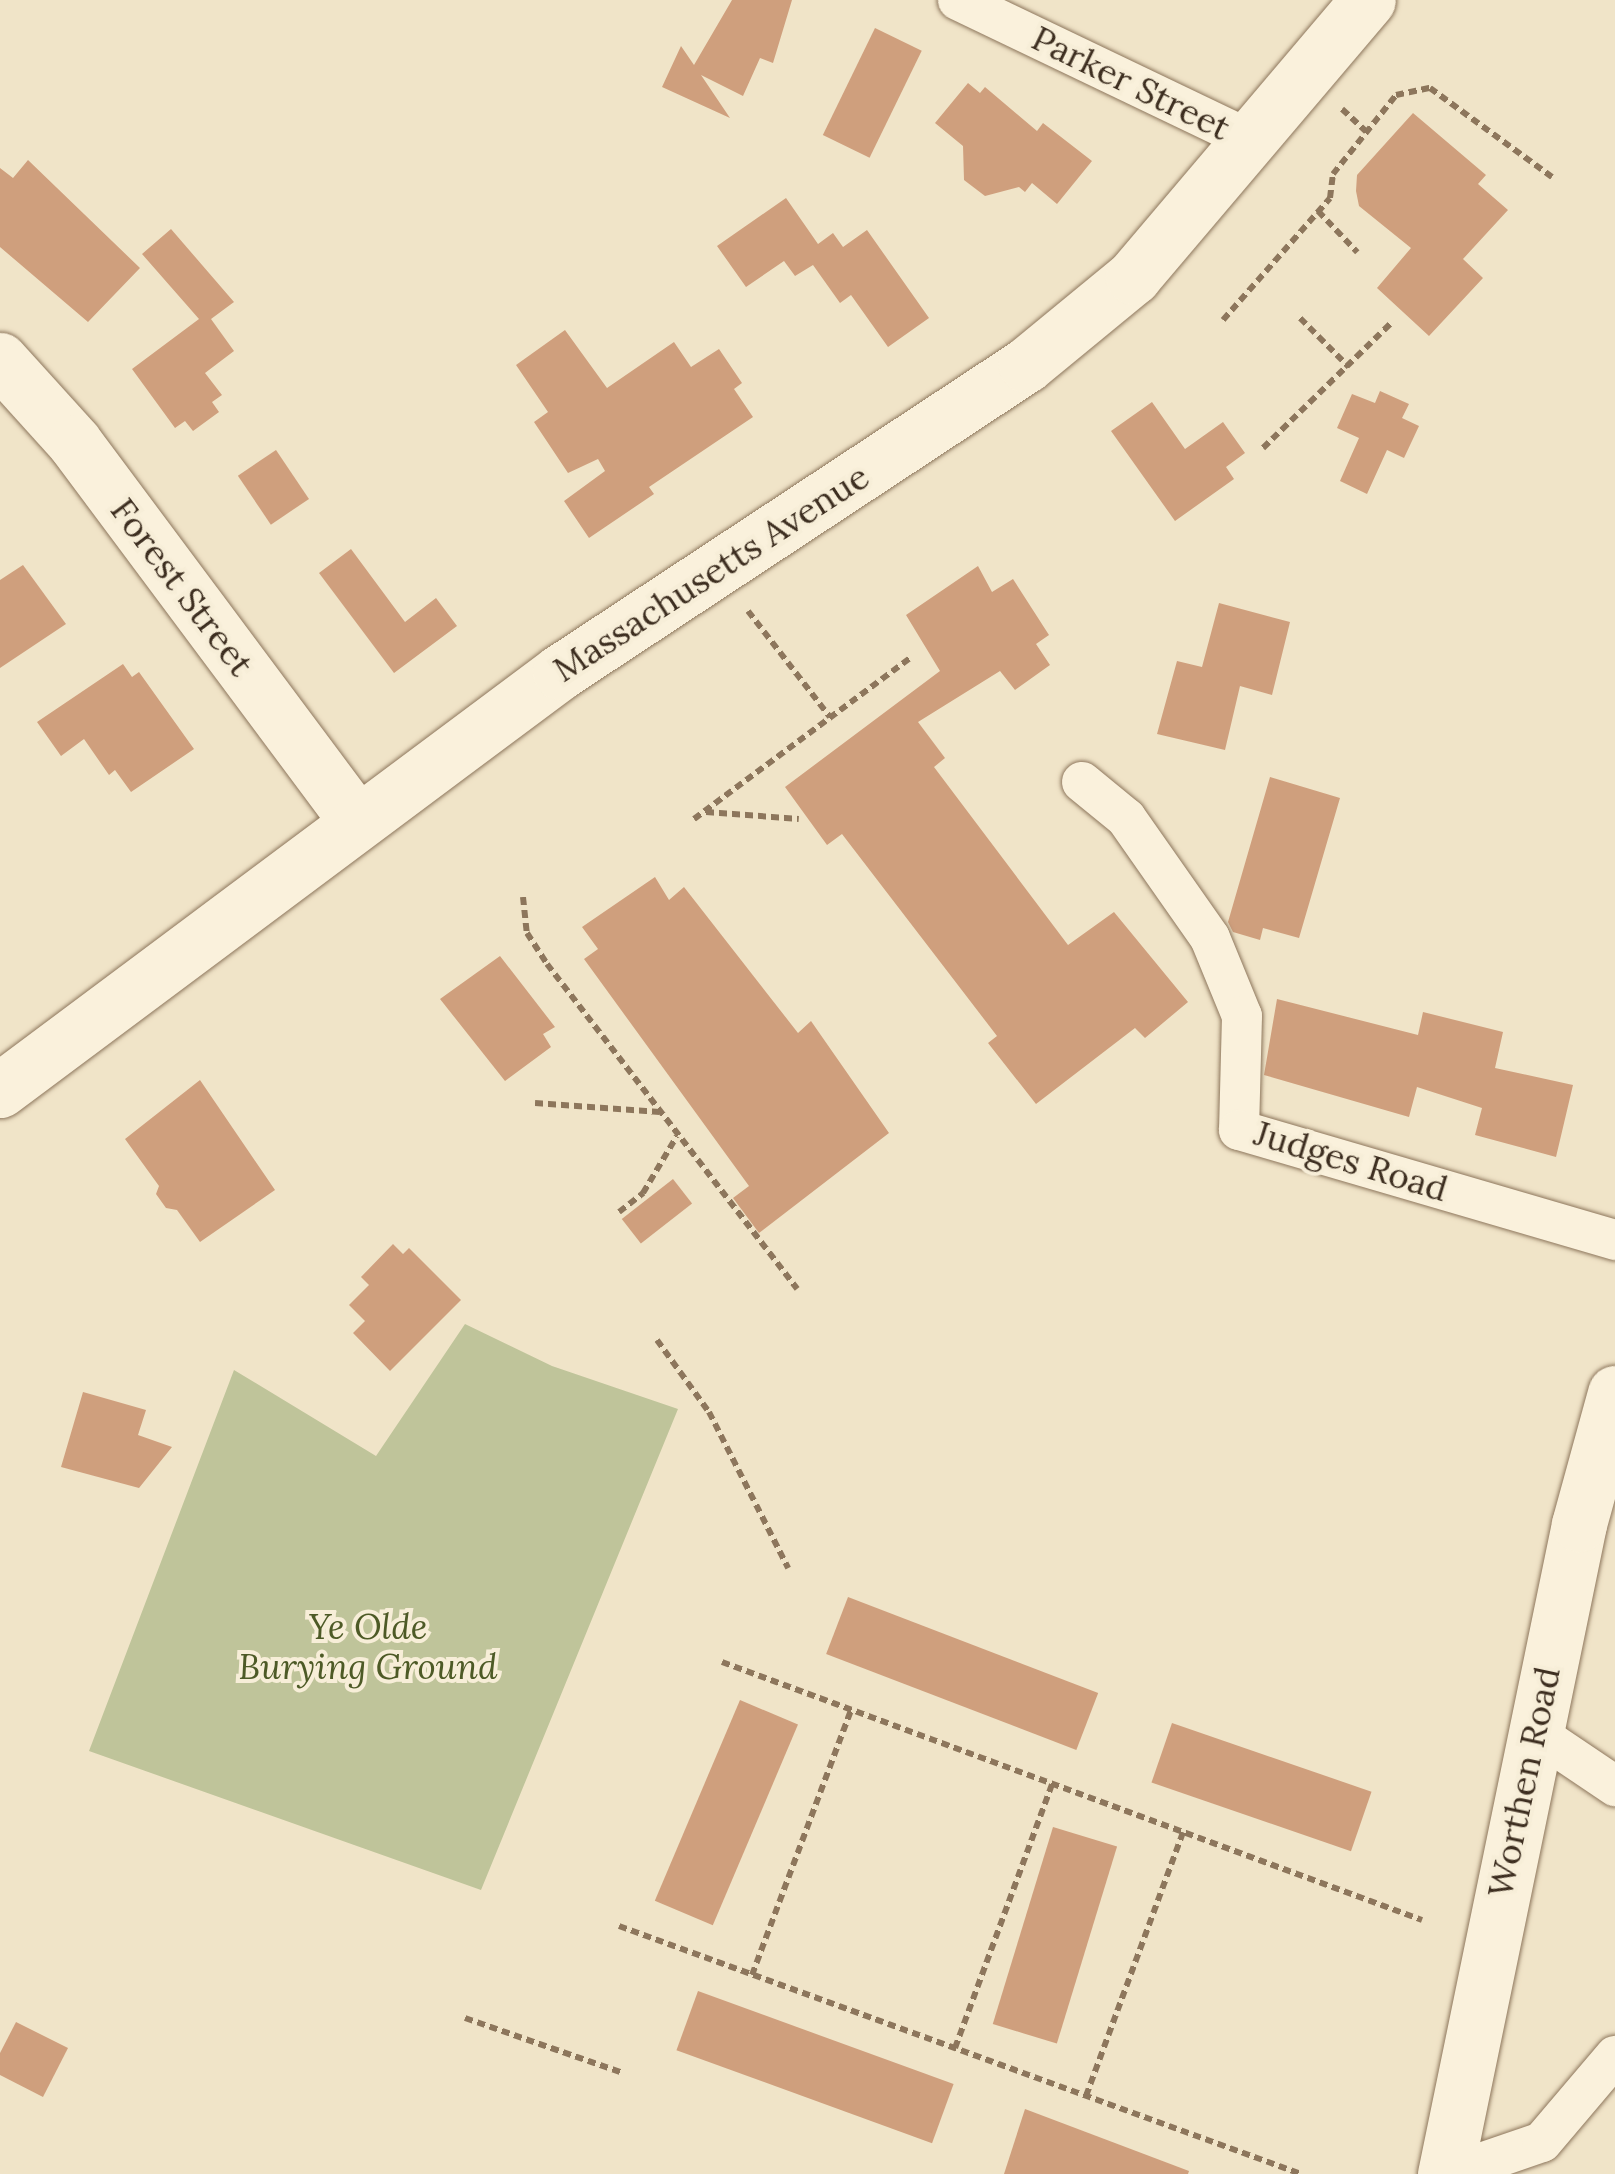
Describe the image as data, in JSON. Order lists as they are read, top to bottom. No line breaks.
{"streets":{"main road":["Massachusetts Avenue","Forest Street","Worthen Road"],"street":["Parker Street","Judges Road"]},"crossings":[["Parker Street","Massachusetts Avenue"],["Massachusetts Avenue","Forest Street"]],"parks":["Ye Olde Burying Ground"]}
